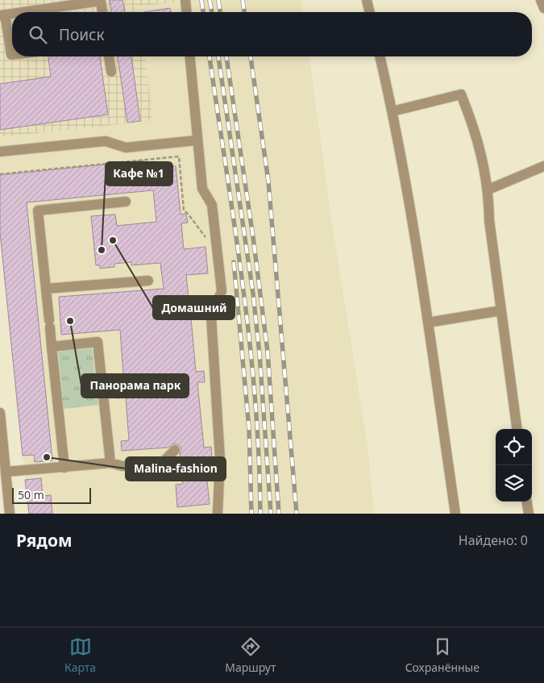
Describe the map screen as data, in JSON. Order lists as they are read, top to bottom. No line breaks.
{"places":["Домашний","Кафе №1","Панорама парк","Malina-fashion"],"scale_bar":"50 m","page":{"search":"Поиск","scale":"50 m","heading":["Рядом","Найдено: 0"],"nav":["Карта","Маршрут","Сохранённые"]}}
